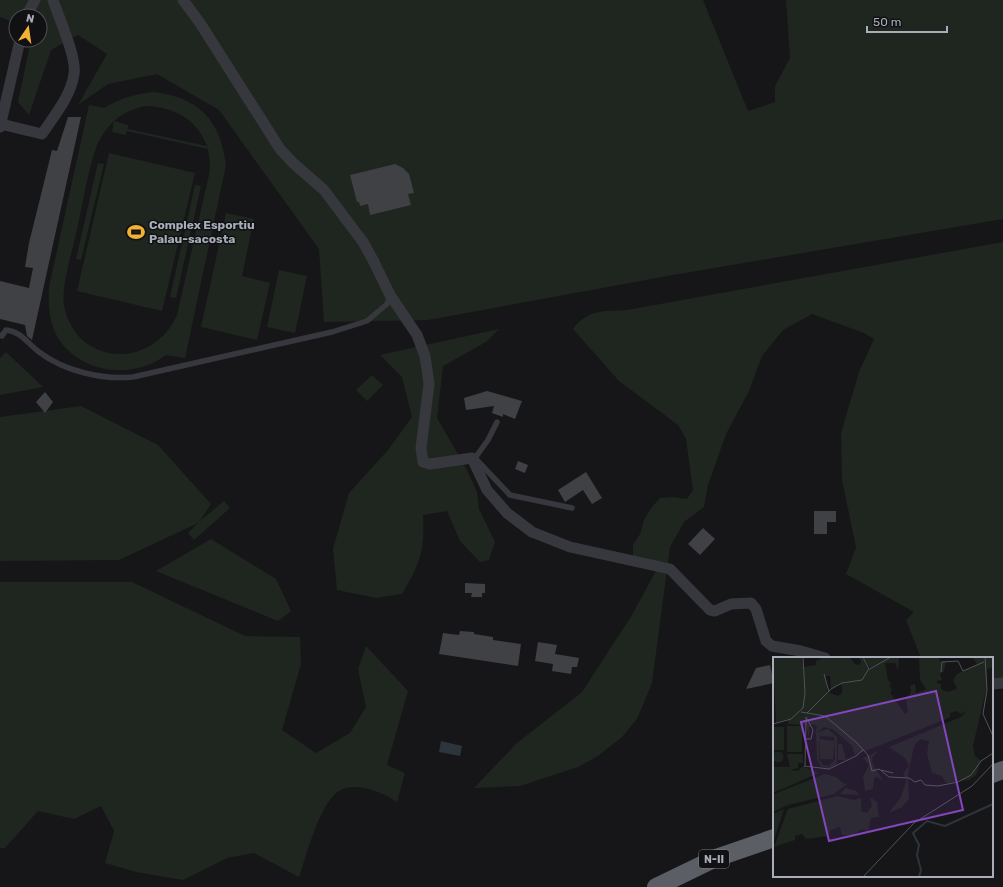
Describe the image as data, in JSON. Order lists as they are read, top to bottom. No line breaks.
{"streets":{"highway":["N-II"]},"places":{"sports":["Complex Esportiu Palau-sacosta"]},"scale_bar":"50 m","north":"top"}
